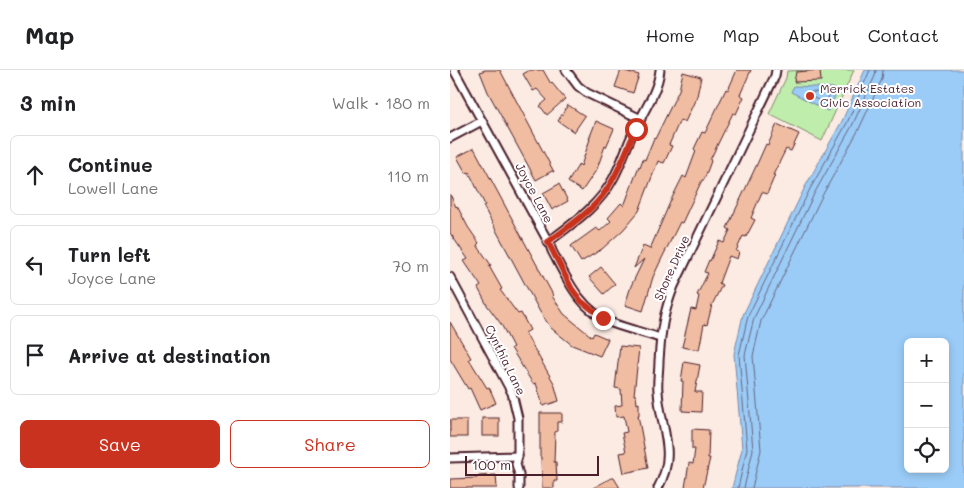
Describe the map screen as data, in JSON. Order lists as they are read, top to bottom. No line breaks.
{"streets":{"street":["Joyce Lane","Shore Drive","Cynthia Lane"]},"crossings":[["Joyce Lane","Shore Drive"]],"places":["Merrick Estates Civic Association"],"scale_bar":"100 m","page":{"header":"Map","nav":["Home","Map","About","Contact"],"heading":["3 min","Walk · 180 m"],"list":[["Continue","Lowell Lane","110 m"],["Turn left","Joyce Lane","70 m"],"Arrive at destination"],"map_buttons":["+","−"],"buttons":["Save","Share"],"scale":"100 m"}}
